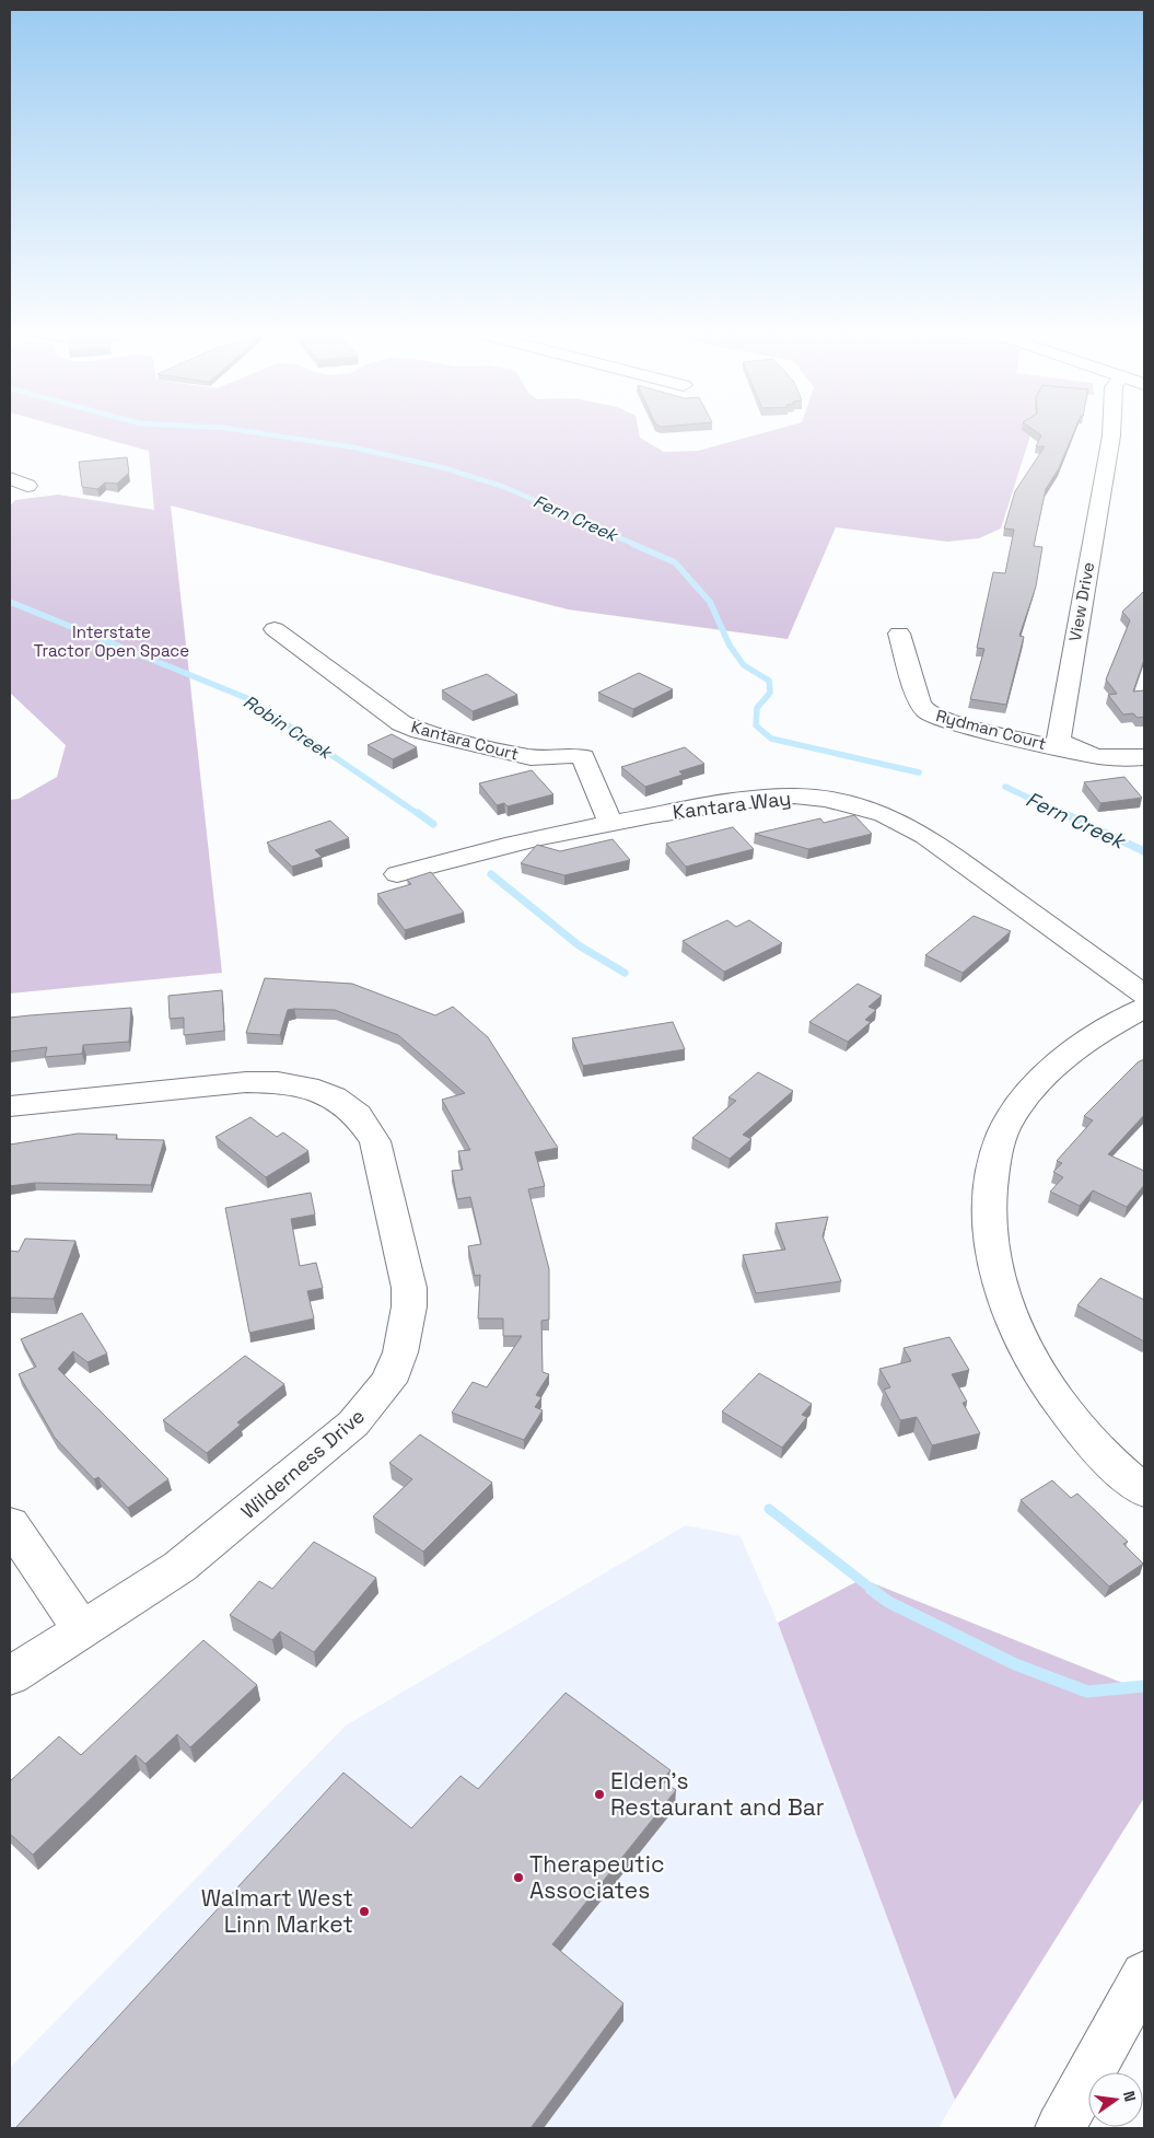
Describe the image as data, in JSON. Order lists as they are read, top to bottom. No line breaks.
{"streets":{"street":["View Drive","Rydman Court","Kantara Court","Kantara Way","Wilderness Drive"]},"crossings":[["View Drive","Rydman Court"],["Kantara Court","Kantara Way"]],"water":["Fern Creek","Robin Creek"],"parks":["Interstate Tractor Open Space"],"places":["Elden's Restaurant and Bar","Therapeutic Associates","Walmart West Linn Market"],"north":"right"}
